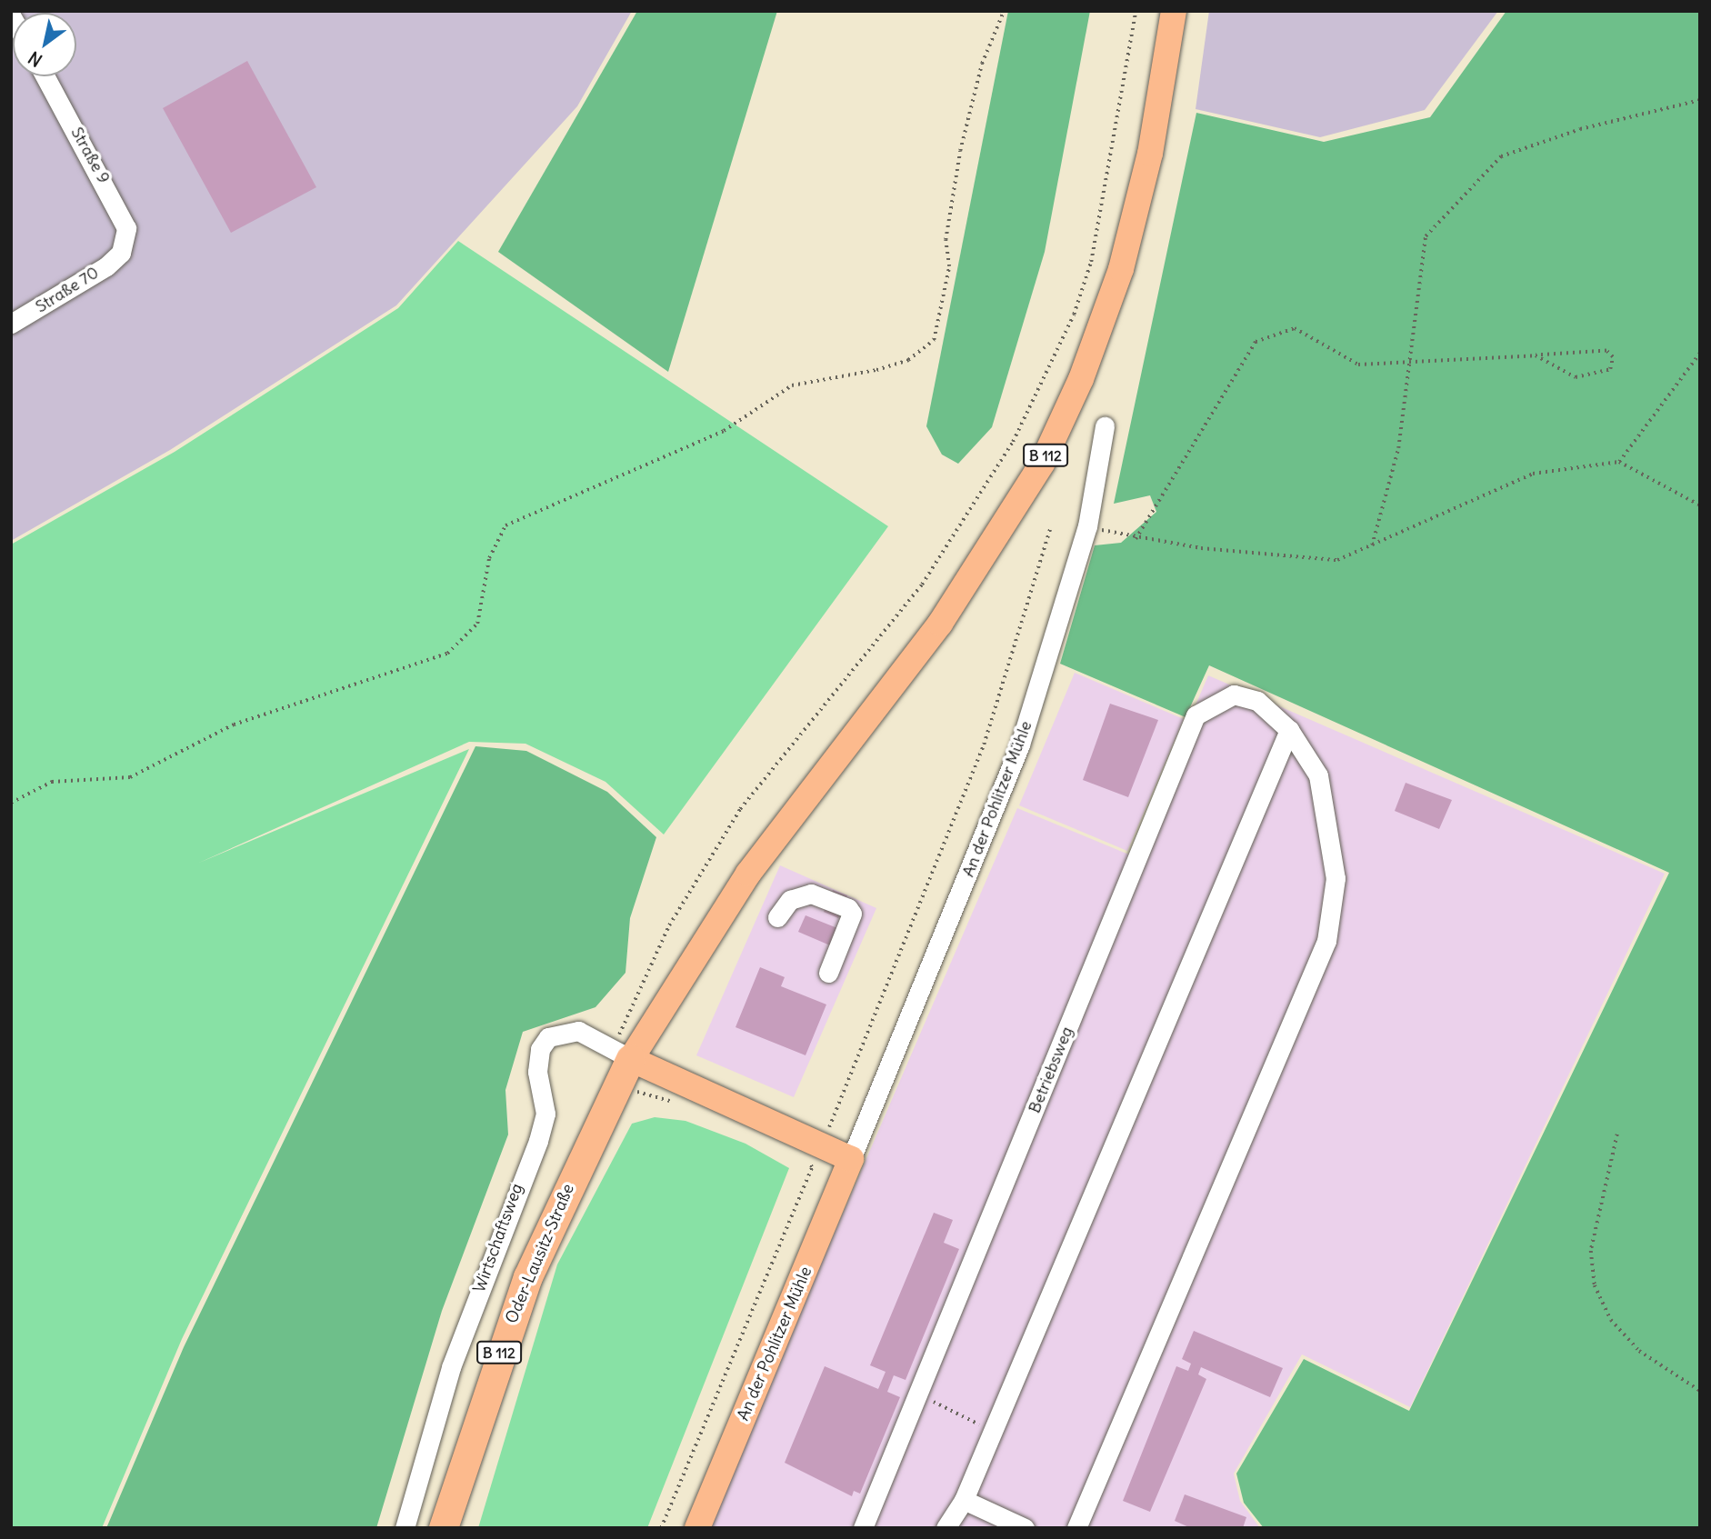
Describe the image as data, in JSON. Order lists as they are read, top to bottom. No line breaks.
{"streets":{"highway":["B 112","Oder-Lausitz-Straße"],"main road":["An der Pohlitzer Mühle"],"street":["Straße 9","Straße 70","Betriebsweg","Wirtschaftsweg"]},"crossings":[["Straße 9","Straße 70"],["B 112","Wirtschaftsweg"],["B 112","Oder-Lausitz-Straße"],["Wirtschaftsweg","Oder-Lausitz-Straße"]],"north":"bottom left"}
